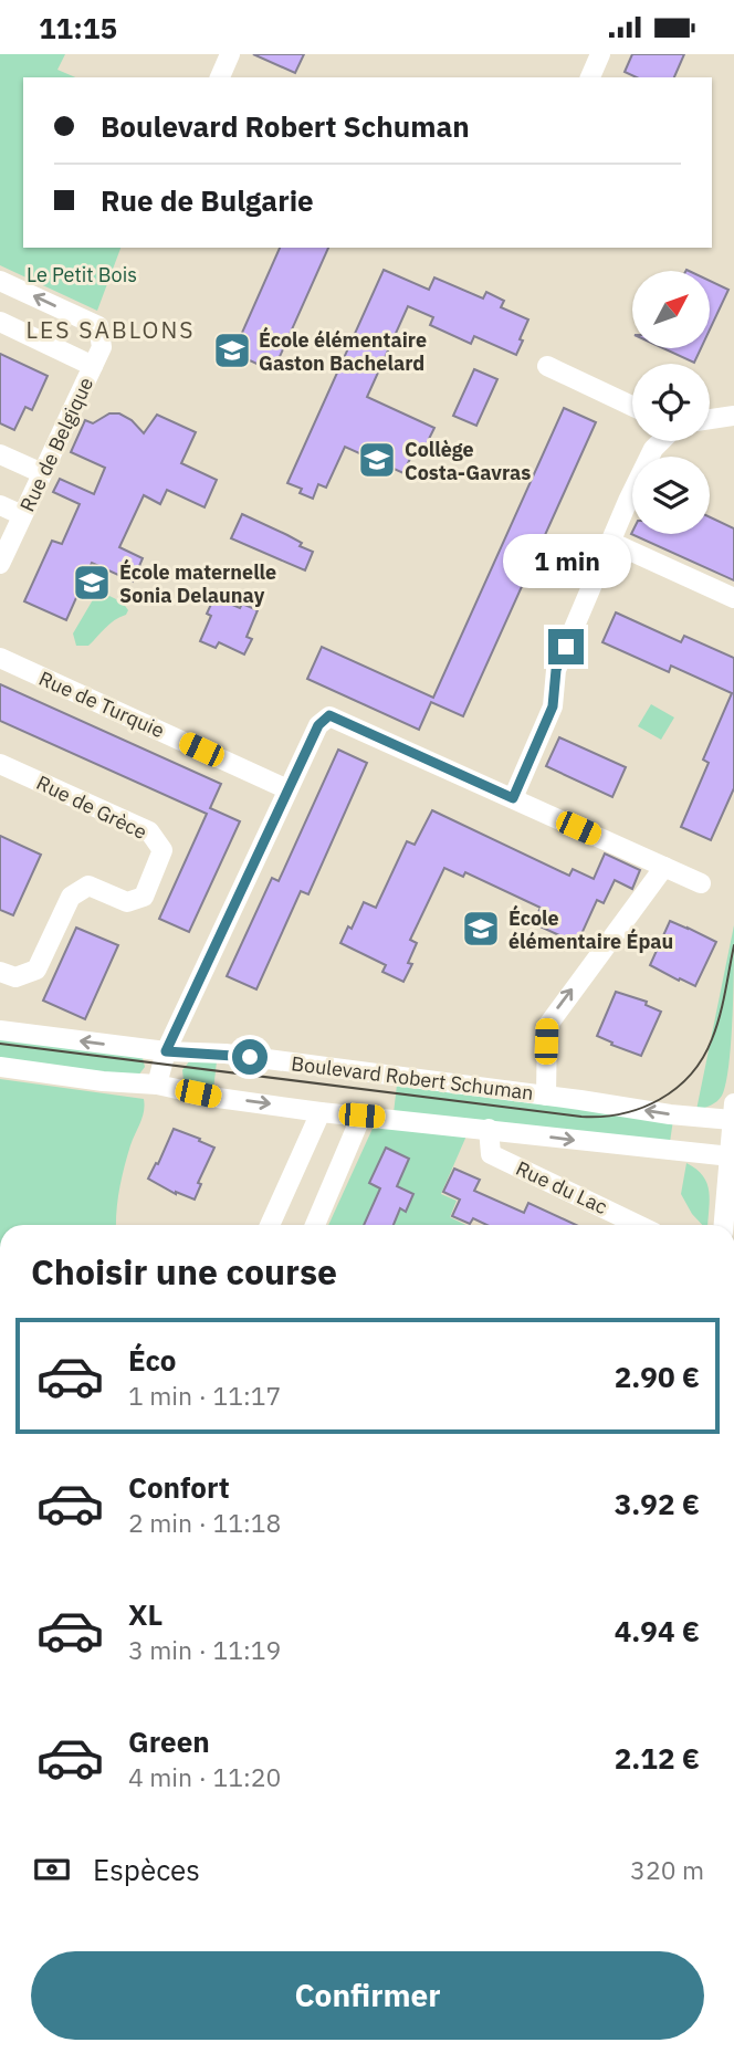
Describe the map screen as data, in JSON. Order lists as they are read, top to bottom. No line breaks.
{"streets":{"street":["Rue de Belgique","Rue de Turquie","Rue de Grèce","Boulevard Robert Schuman","Rue du Lac"]},"districts":["LES SABLONS"],"parks":["Le Petit Bois"],"places":{"school or university":["École élémentaire Gaston Bachelard","Collège Costa-Gavras","École maternelle Sonia Delaunay","École élémentaire Épau"]},"north":"top right","page":{"status":"11:15","banner":["Boulevard Robert Schuman","Rue de Bulgarie"],"bubble":"1 min","heading":"Choisir une course","list":[{"name":"Éco","note":"1 min · 11:17","value":"2.90 €"},{"name":"Confort","note":"2 min · 11:18","value":"3.92 €"},{"name":"XL","note":"3 min · 11:19","value":"4.94 €"},{"name":"Green","note":"4 min · 11:20","value":"2.12 €"}],"pay":["Espèces","320 m"],"buttons":"Confirmer"}}
